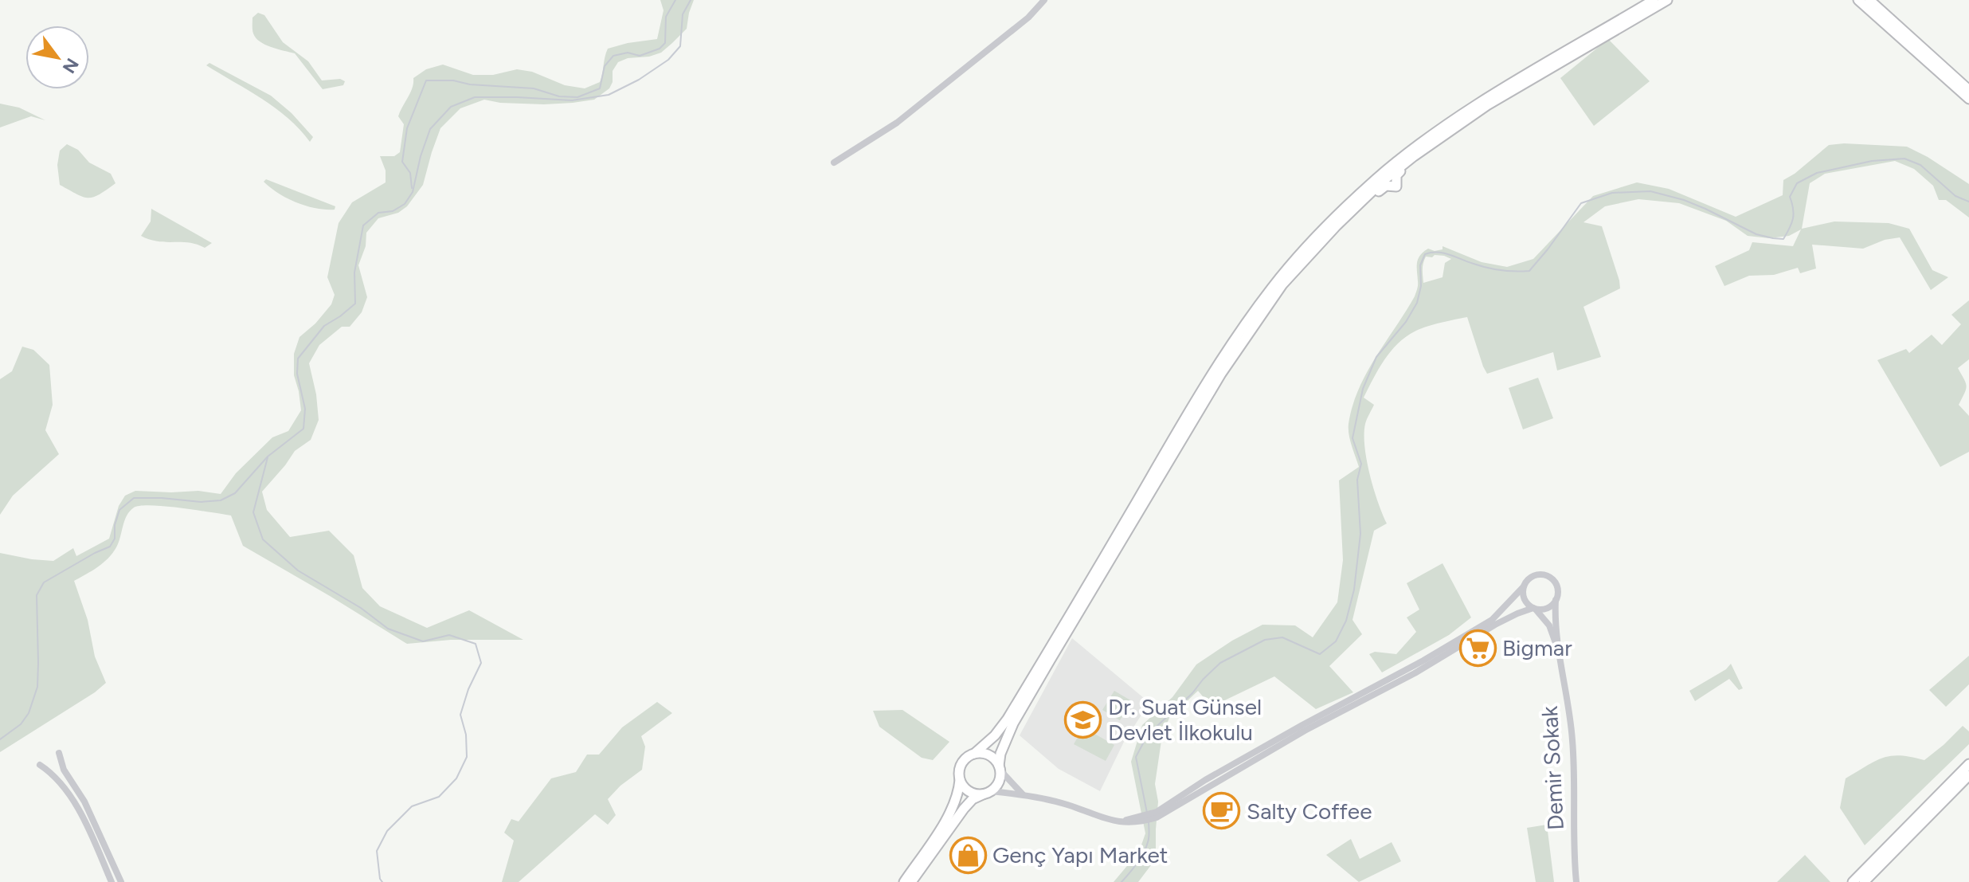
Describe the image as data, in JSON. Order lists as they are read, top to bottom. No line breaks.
{"streets":{"street":["Demir Sokak"]},"places":{"supermarket":["Bigmar"],"school or university":["Dr. Suat Günsel Devlet İlkokulu"],"cafe":["Salty Coffee"],"shop":["Genç Yapı Market"]},"north":"bottom right"}
